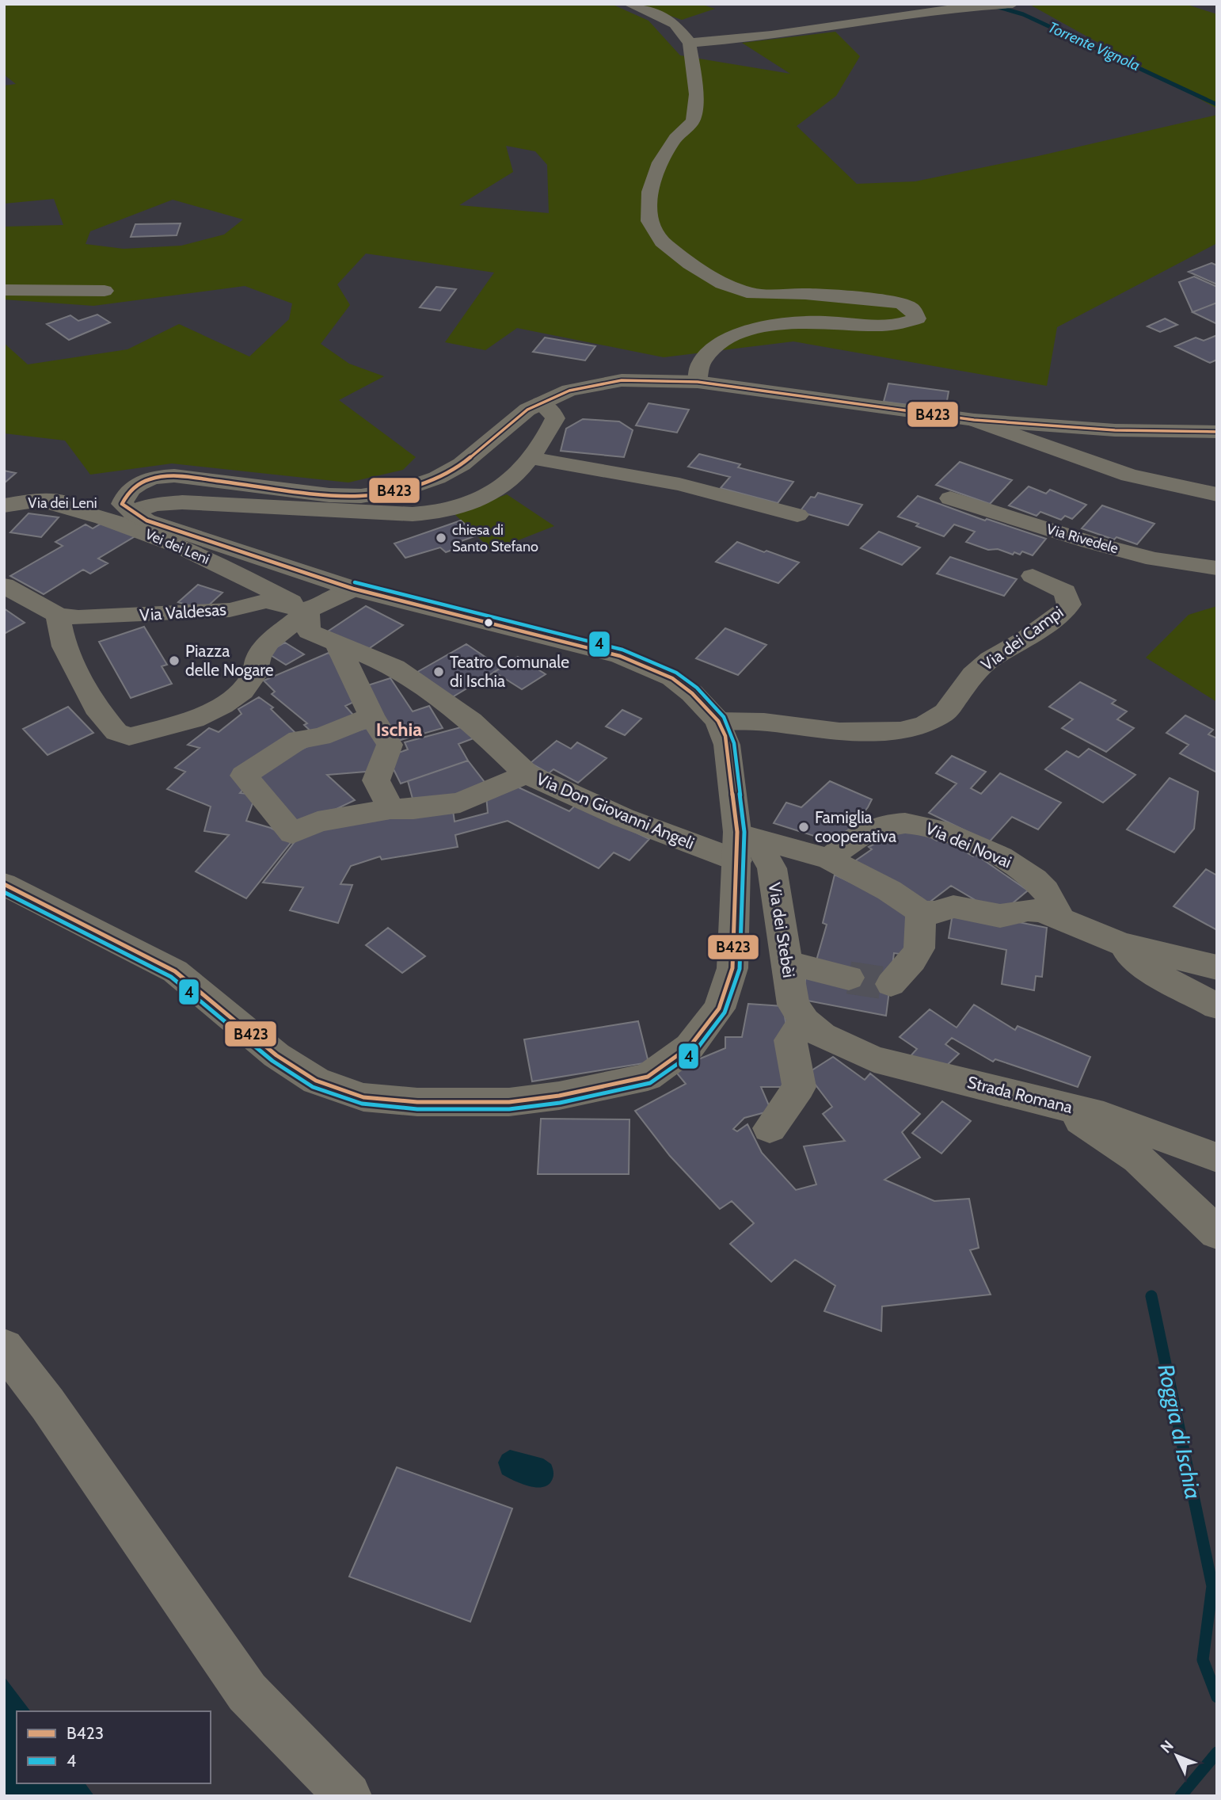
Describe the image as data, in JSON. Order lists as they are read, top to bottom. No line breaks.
{"streets":{"street":["Via dei Leni","Via Rivedele","Vei dei Leni","Via Valdesas","Via dei Campi","Via Don Giovanni Angeli","Via dei Novai","Via dei Stebèi","Strada Romana"]},"crossings":[["Via dei Leni","Vei dei Leni"],["Vei dei Leni","Via Valdesas"],["Vei dei Leni","Via Don Giovanni Angeli"],["Via Valdesas","Via Don Giovanni Angeli"],["Via Don Giovanni Angeli","Via dei Novai"],["Via Don Giovanni Angeli","Via dei Stebèi"],["Via dei Stebèi","Strada Romana"]],"districts":["Ischia"],"water":["Torrente Vignola","Roggia di Ischia"],"places":["chiesa di Santo Stefano","Piazza delle Nogare","Teatro Comunale di Ischia","Famiglia cooperativa"],"lines":["transit line B423","transit line 4"],"legend":["B423","4"],"north":"top left"}
